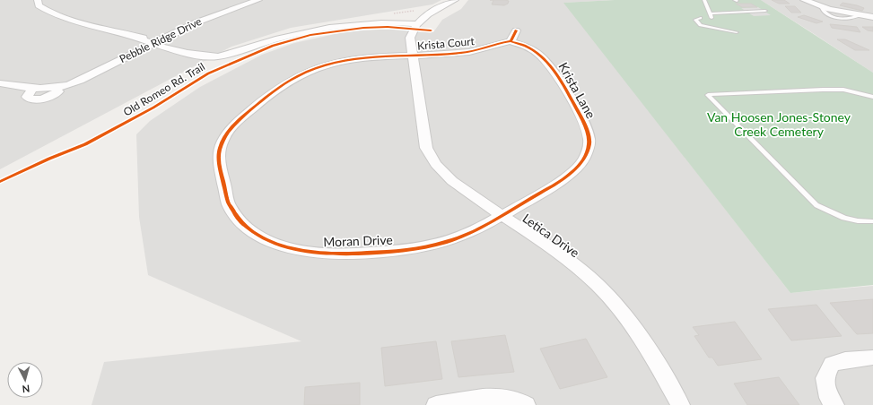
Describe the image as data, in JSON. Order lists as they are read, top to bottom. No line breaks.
{"streets":{"street":["Pebble Ridge Drive","Krista Court","Krista Lane","Letica Drive","Moran Drive"],"cycle path":["Old Romeo Rd. Trail"]},"crossings":[["Krista Court","Krista Lane"],["Krista Court","Letica Drive"],["Krista Court","Moran Drive"],["Krista Lane","Letica Drive"],["Krista Lane","Moran Drive"],["Letica Drive","Moran Drive"]],"parks":["Van Hoosen Jones-Stoney Creek Cemetery"],"north":"bottom"}
